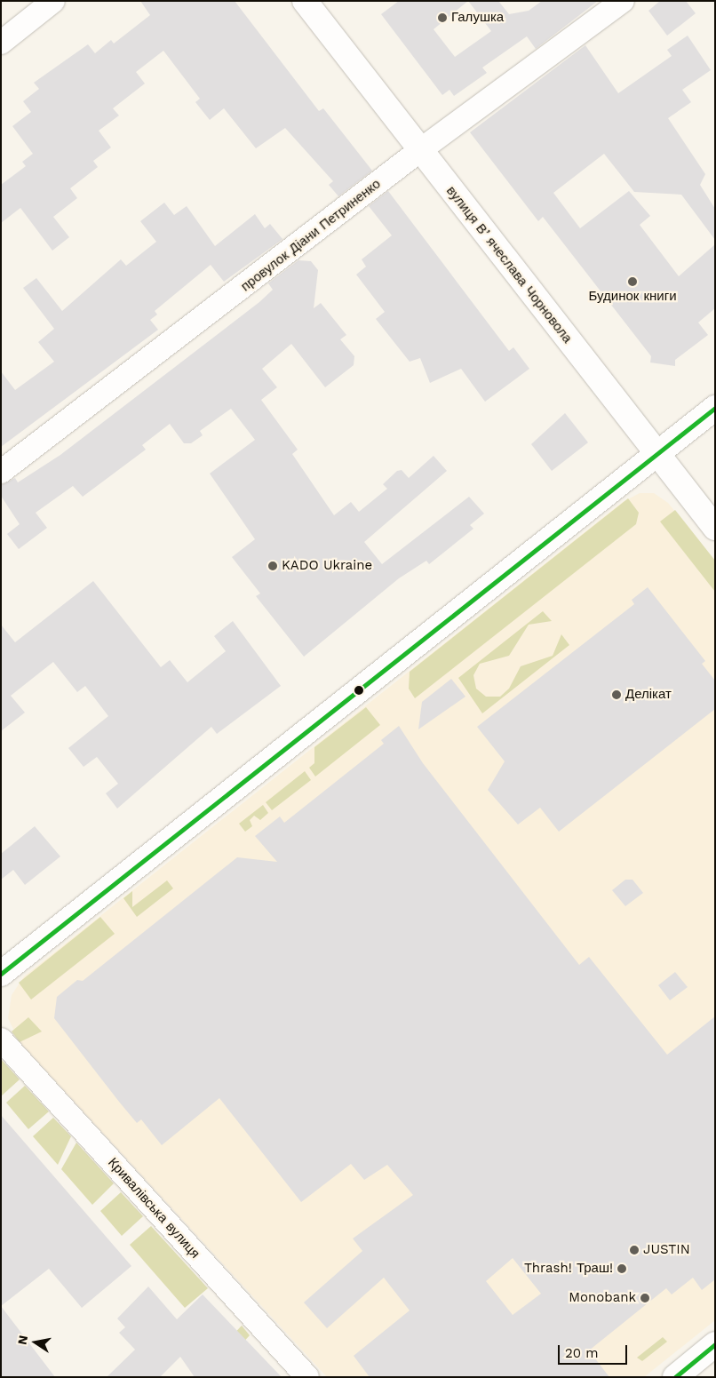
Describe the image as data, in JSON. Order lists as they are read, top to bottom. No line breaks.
{"streets":{"main road":["вулиця Вʼячеслава Чорновола"],"street":["провулок Діани Петриненко","Кривалівська вулиця"]},"crossings":[["провулок Діани Петриненко","вулиця Вʼячеслава Чорновола"]],"places":["Галушка","Будинок книги","KADO Ukraine","Делікат","JUSTIN","Thrash! Траш!","Monobank"],"scale_bar":"20 m","north":"left"}
